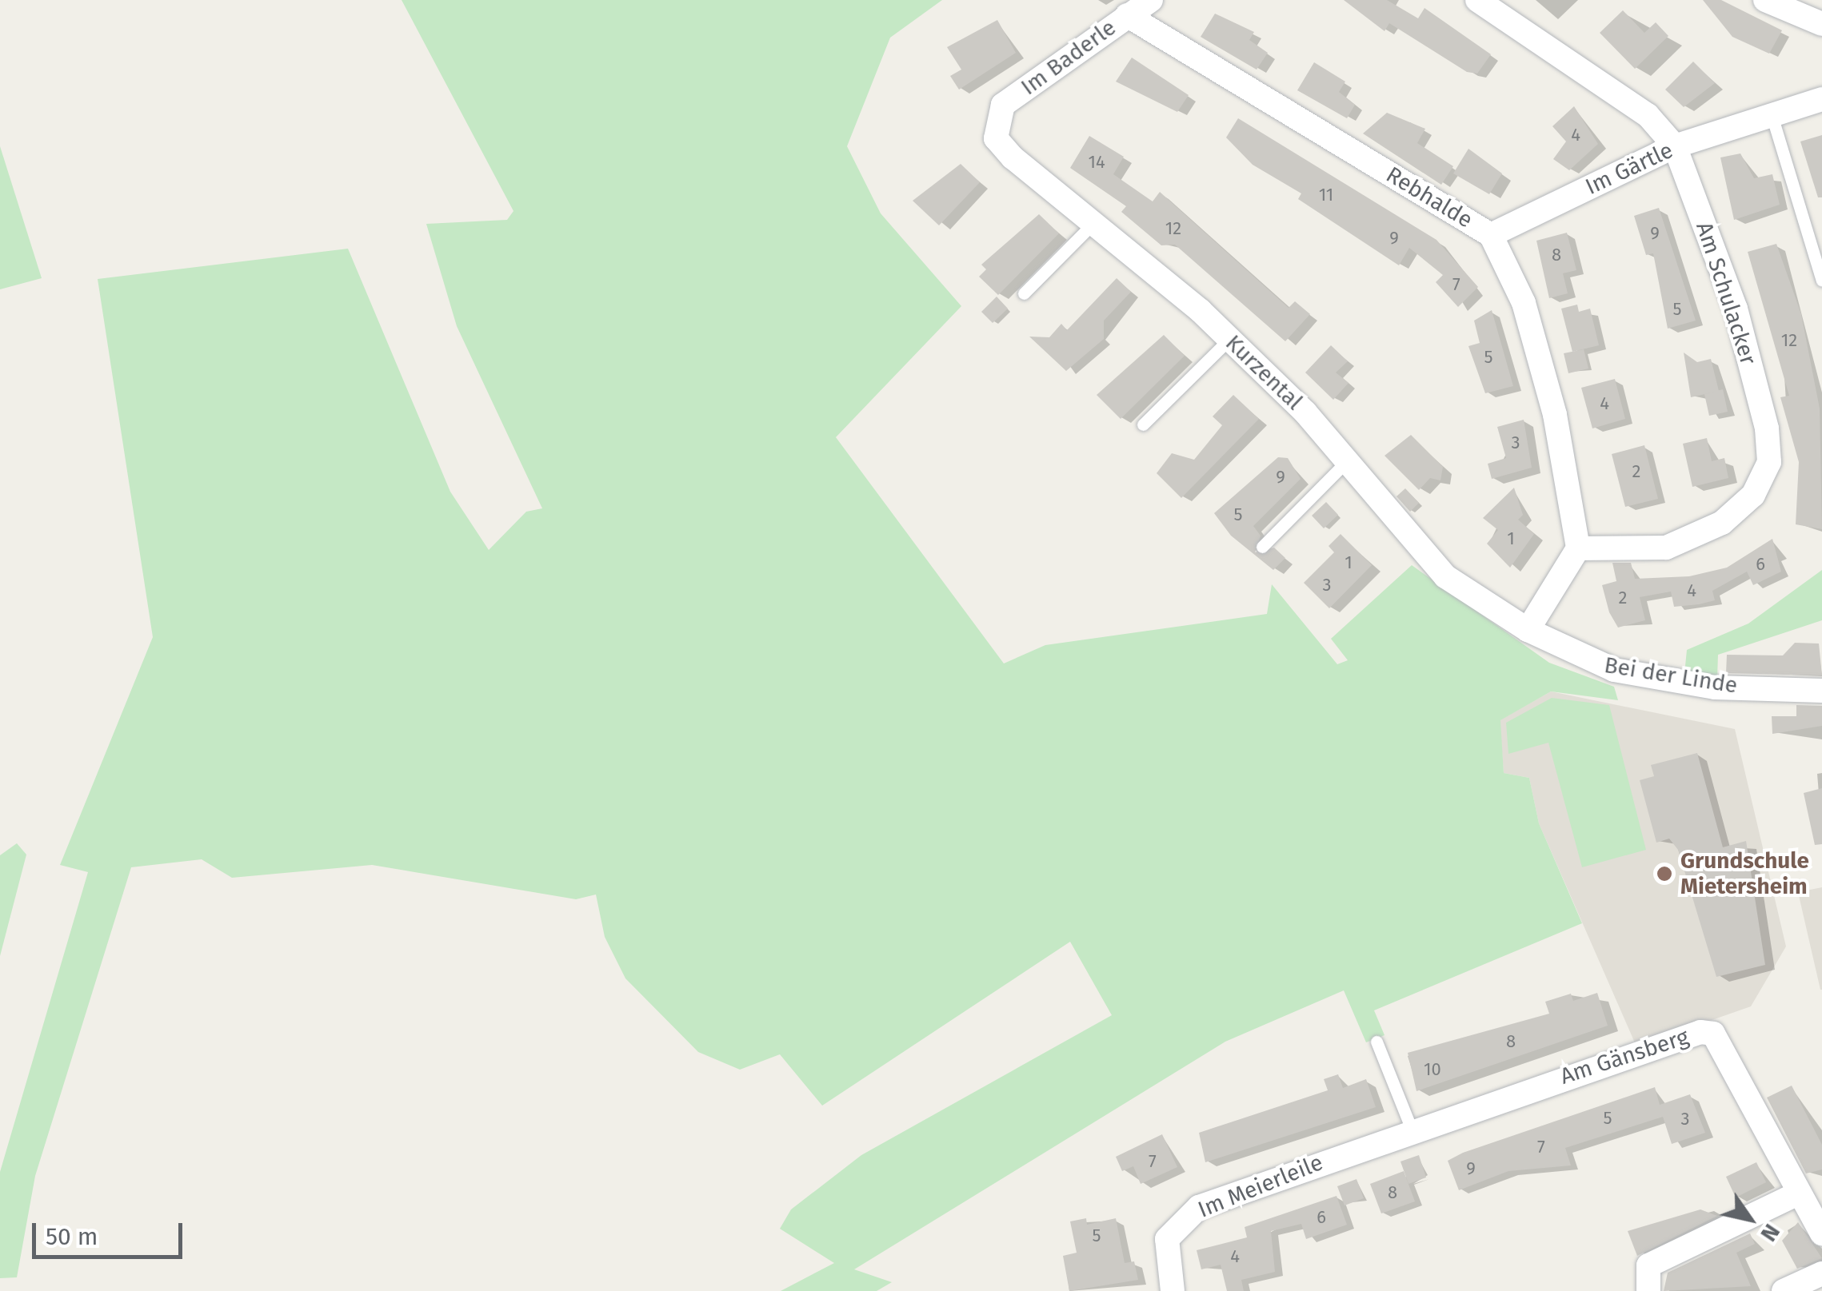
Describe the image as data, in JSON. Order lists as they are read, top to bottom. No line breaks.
{"streets":{"street":["Im Baderle","Im Gärtle","Rebhalde","Am Schulacker","Kurzental","Bei der Linde","Am Gänsberg","Im Meierleile"]},"crossings":[["Im Baderle","Rebhalde"],["Im Baderle","Kurzental"],["Im Gärtle","Rebhalde"],["Im Gärtle","Am Schulacker"],["Rebhalde","Am Schulacker"],["Kurzental","Bei der Linde"],["Am Gänsberg","Im Meierleile"]],"places":["Grundschule Mietersheim"],"house_numbers":["4","14","11","12","9","9","8","7","5","12","5","4","3","2","9","5","1","1","6","3","4","2","8","10","5","3","7","7","9","8","6","5","4"],"scale_bar":"50 m","north":"bottom right"}
